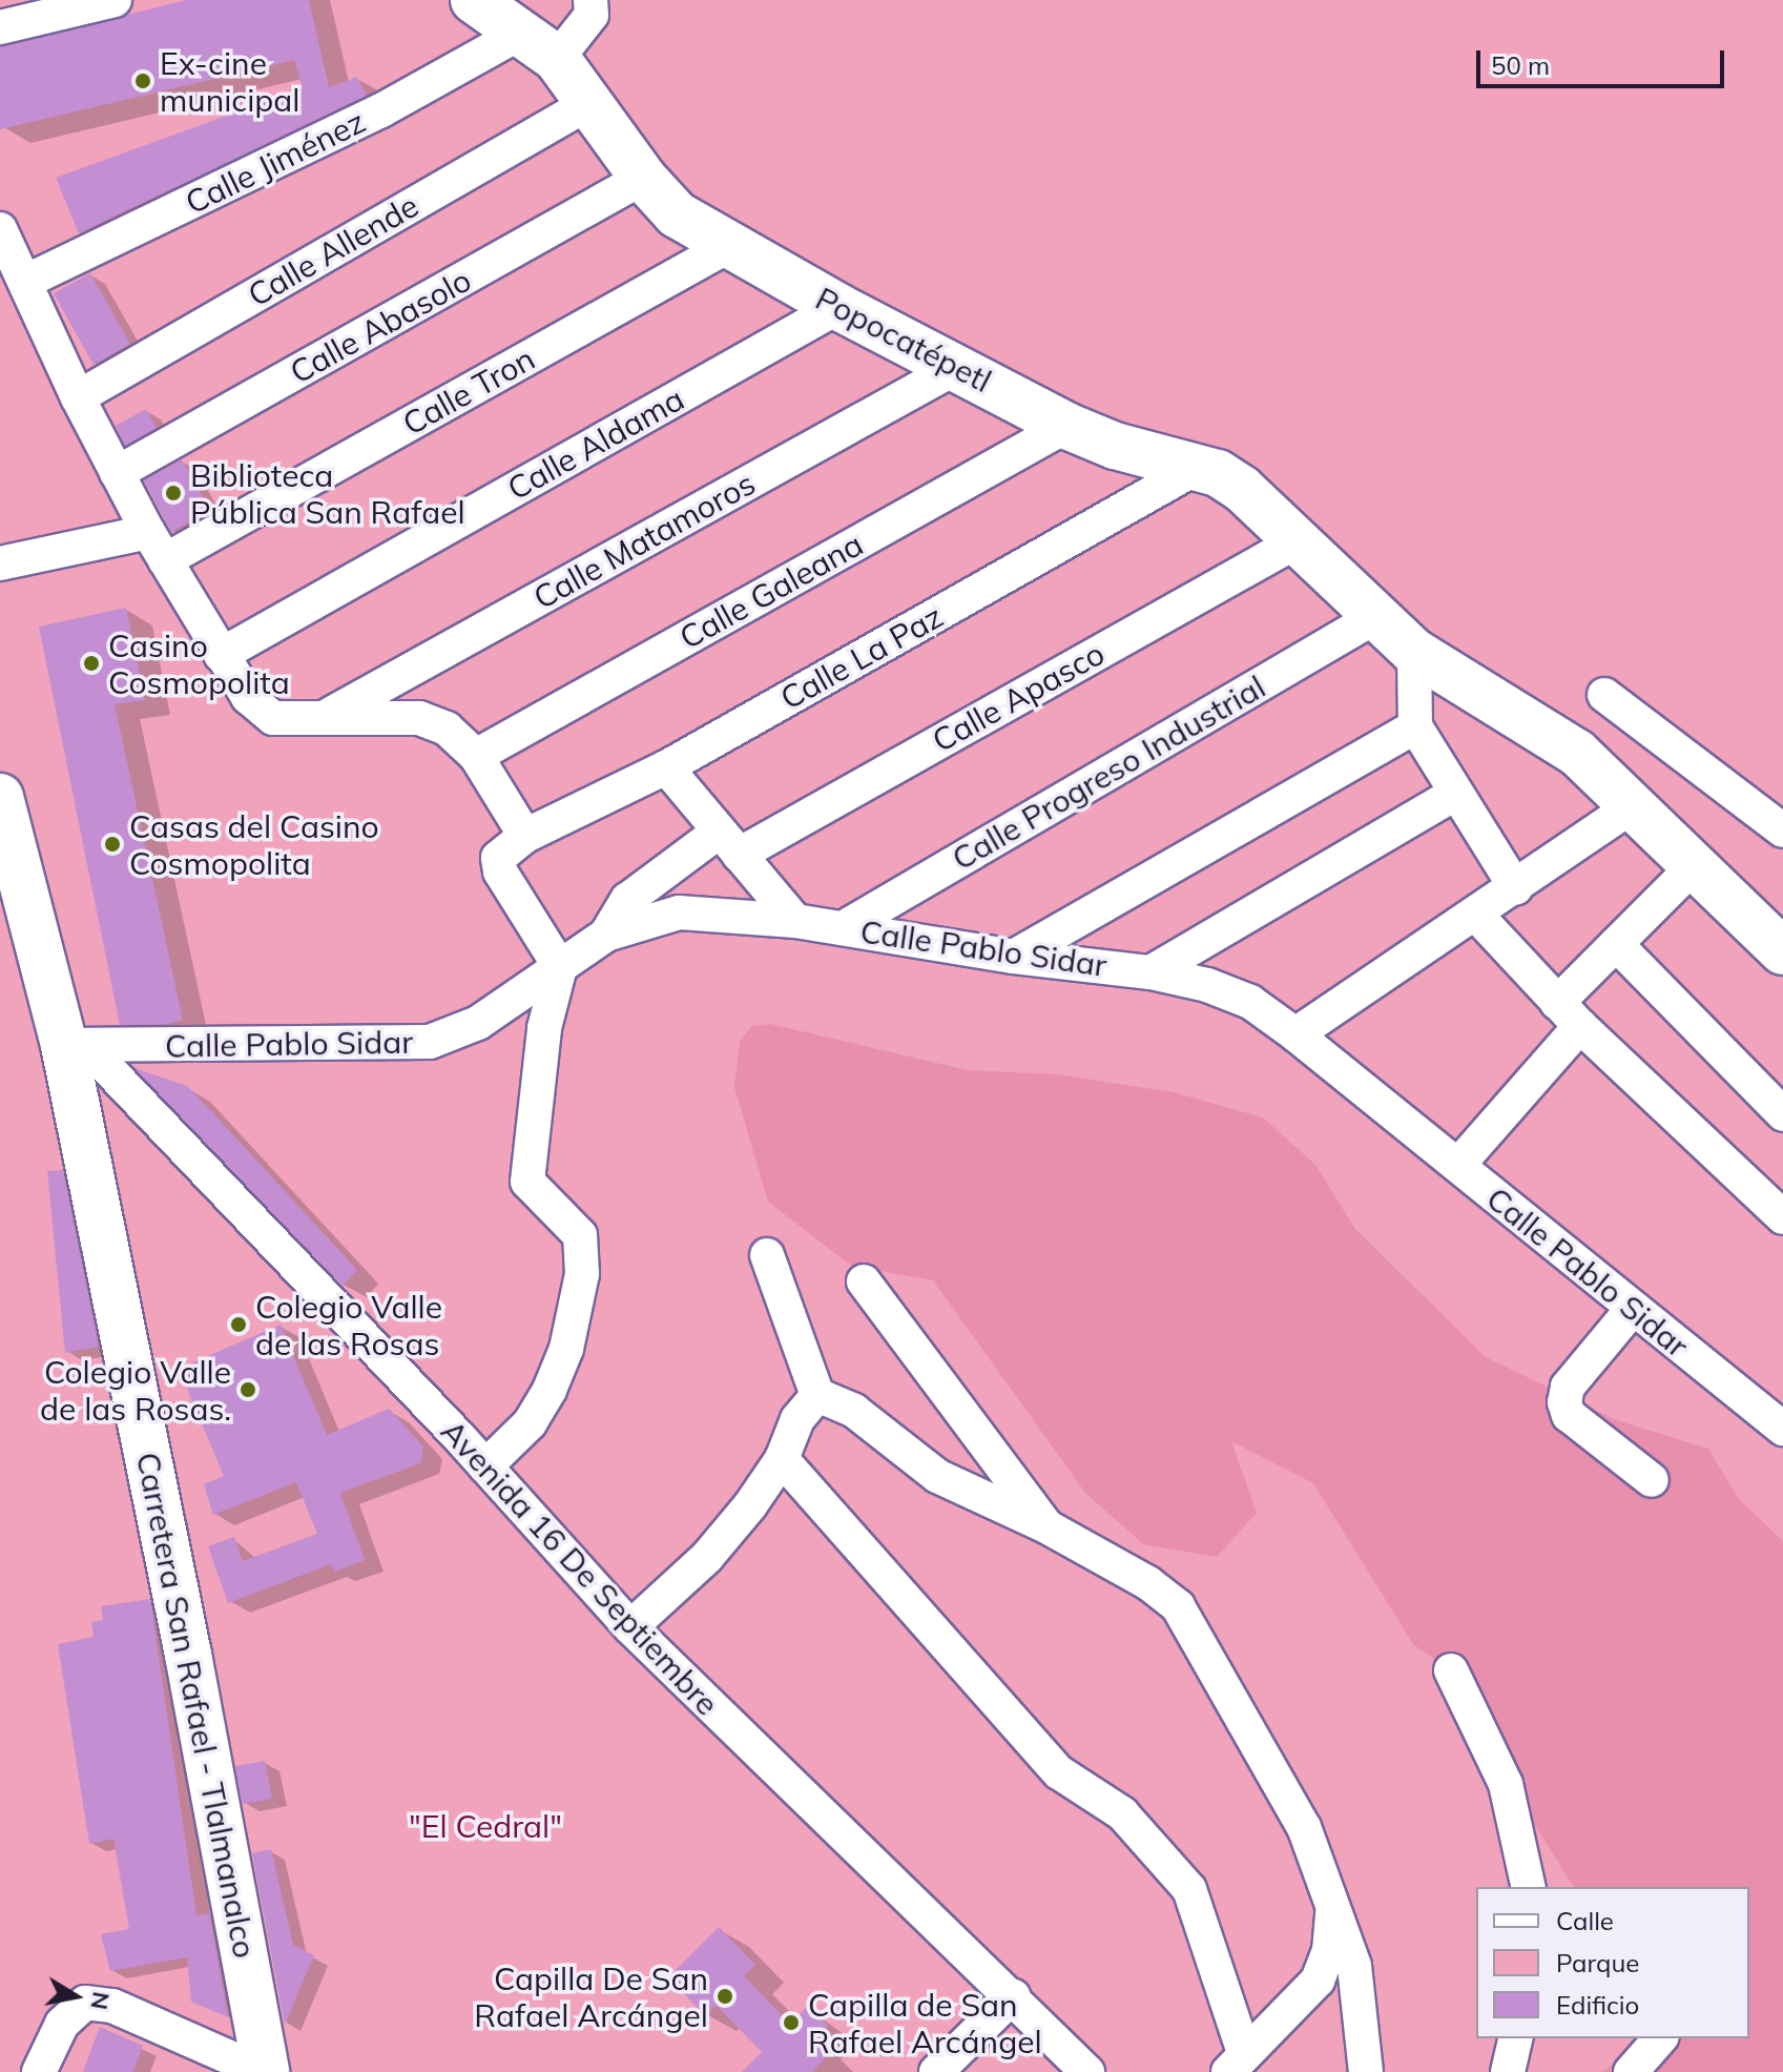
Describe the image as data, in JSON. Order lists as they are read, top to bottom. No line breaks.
{"streets":{"street":["Calle Jiménez","Calle Allende","Calle Abasolo","Popocatépetl","Calle Tron","Calle Aldama","Calle Matamoros","Calle Galeana","Calle La Paz","Calle Apasco","Calle Progreso Industrial","Calle Pablo Sidar","Avenida 16 De Septiembre","Carretera San Rafael - Tlalmanalco"]},"crossings":[["Calle Jiménez","Popocatépetl"],["Calle Allende","Popocatépetl"],["Calle Abasolo","Popocatépetl"],["Popocatépetl","Calle Tron"],["Popocatépetl","Calle Aldama"],["Popocatépetl","Calle Matamoros"],["Popocatépetl","Calle Galeana"],["Popocatépetl","Calle La Paz"],["Popocatépetl","Calle Apasco"],["Popocatépetl","Calle Progreso Industrial"],["Calle Apasco","Calle Pablo Sidar"],["Calle Progreso Industrial","Calle Pablo Sidar"],["Calle Pablo Sidar","Avenida 16 De Septiembre"],["Calle Pablo Sidar","Carretera San Rafael - Tlalmanalco"],["Avenida 16 De Septiembre","Carretera San Rafael - Tlalmanalco"]],"parks":["\"El Cedral\""],"places":["Ex-cine municipal","Biblioteca Pública San Rafael","Casino Cosmopolita","Casas del Casino Cosmopolita","Colegio Valle de las Rosas","Colegio Valle de las Rosas.","Capilla De San Rafael Arcángel","Capilla de San Rafael Arcángel"],"legend":["Calle","Parque","Edificio"],"scale_bar":"50 m","north":"right"}
